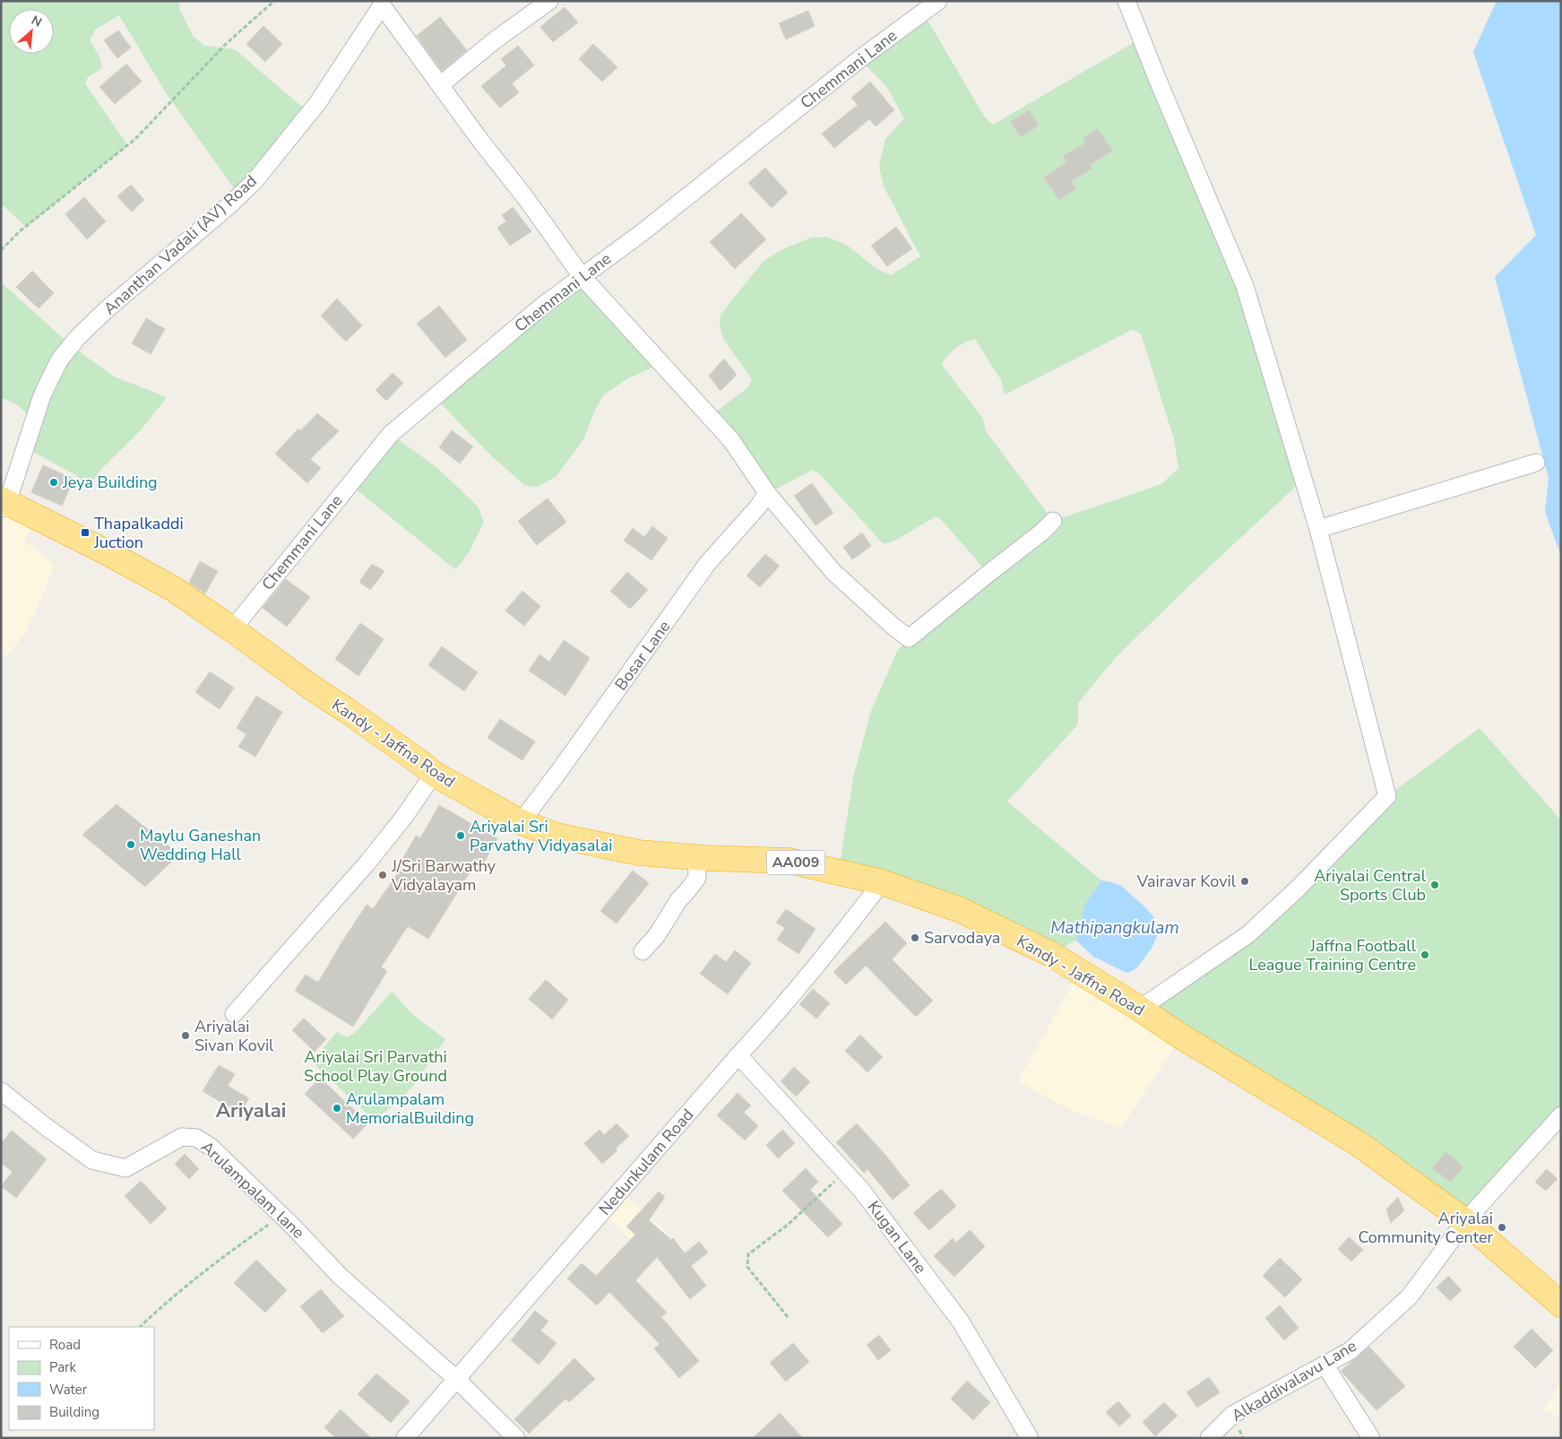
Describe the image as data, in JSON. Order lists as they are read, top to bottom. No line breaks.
{"streets":{"highway":["Kandy - Jaffna Road","AA009"],"street":["Chemmani Lane","Ananthan Vadali (AV) Road","Bosar Lane","Nedunkulam Road","Arulampalam lane","Kugan Lane","Alkaddivalavu Lane"]},"crossings":[["Chemmani Lane","Kandy - Jaffna Road"],["Ananthan Vadali (AV) Road","Kandy - Jaffna Road"],["Bosar Lane","Kandy - Jaffna Road"],["Kandy - Jaffna Road","Nedunkulam Road"],["Kandy - Jaffna Road","Alkaddivalavu Lane"],["Nedunkulam Road","Arulampalam lane"],["Nedunkulam Road","Kugan Lane"]],"districts":["Ariyalai"],"water":["Mathipangkulam"],"parks":["Ariyalai Sri Parvathi School Play Ground"],"places":{"other":["Jeya Building","Ariyalai Sri Parvathy Vidyasalai","Maylu Ganeshan Wedding Hall","J/Sri Barwathy Vidyalayam","Vairavar Kovil","Ariyalai Central Sports Club","Sarvodaya","Jaffna Football League Training Centre","Ariyalai Sivan Kovil","Arulampalam MemorialBuilding","Ariyalai Community Center"],"transit":["Thapalkaddi Juction"]},"legend":["Road","Park","Water","Building"],"north":"top right"}
